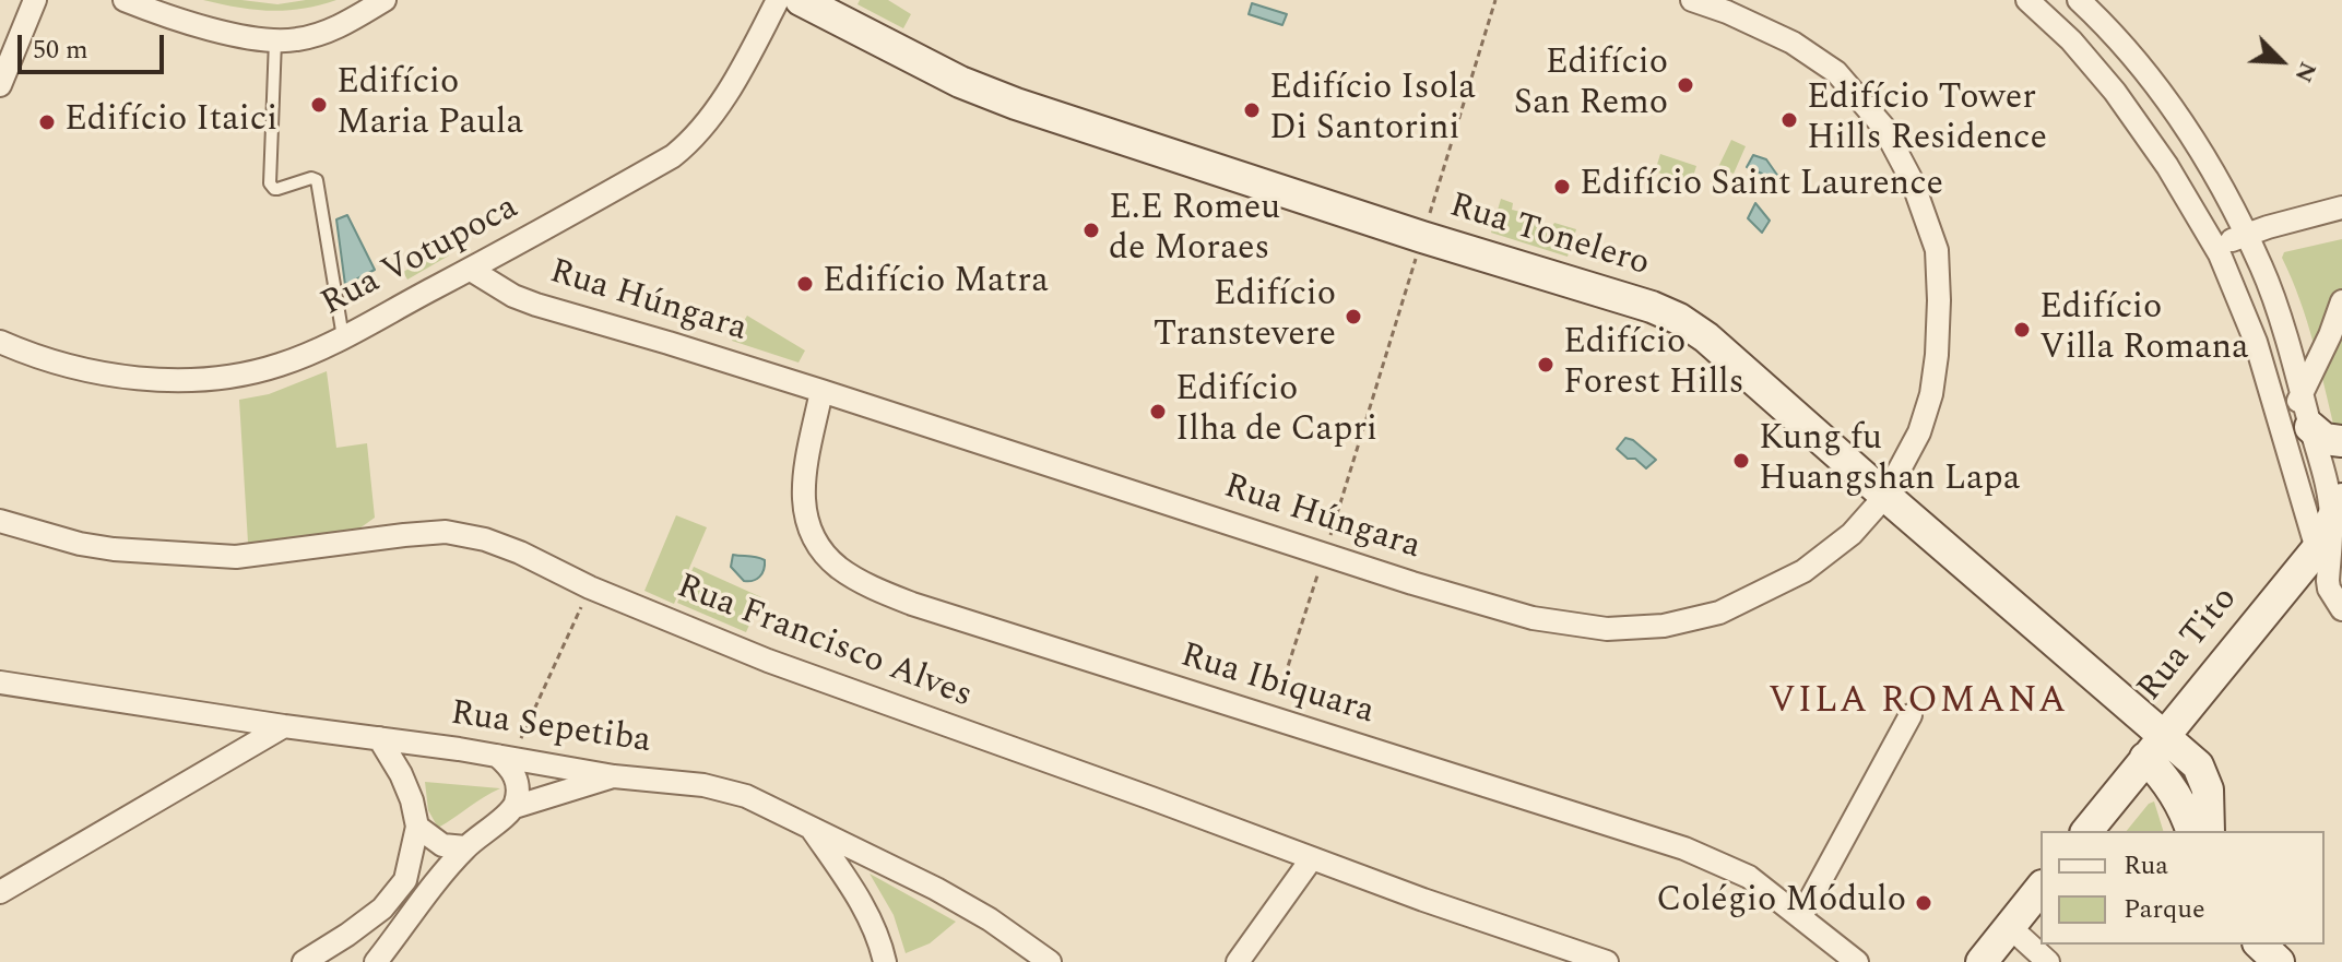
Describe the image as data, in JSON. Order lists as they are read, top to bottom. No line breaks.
{"streets":{"street":["Rua Tonelero","Rua Votupoca","Rua Húngara","Rua Francisco Alves","Rua Tito","Rua Ibiquara","Rua Sepetiba"]},"crossings":[["Rua Tonelero","Rua Húngara"],["Rua Tonelero","Rua Tito"],["Rua Votupoca","Rua Húngara"],["Rua Húngara","Rua Ibiquara"]],"districts":["VILA ROMANA"],"places":["Edifício San Remo","Edifício Maria Paula","Edifício Isola Di Santorini","Edifício Tower Hills Residence","Edifício Itaici","Edifício Saint Laurence","E.E Romeu de Moraes","Edifício Matra","Edifício Transtevere","Edifício Villa Romana","Edifício Forest Hills","Edifício Ilha de Capri","Kung fu Huangshan Lapa","Colégio Módulo"],"legend":["Rua","Parque"],"scale_bar":"50 m","north":"bottom right"}
